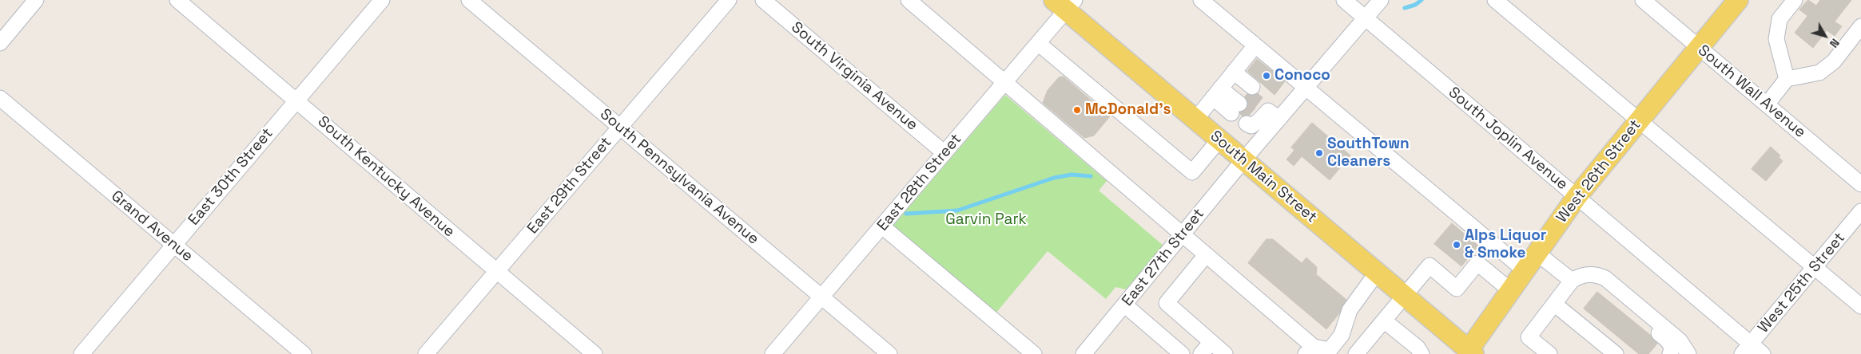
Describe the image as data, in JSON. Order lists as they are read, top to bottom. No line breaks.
{"streets":{"main road":["West 26th Street","South Main Street"],"street":["South Virginia Avenue","South Wall Avenue","South Joplin Avenue","East 30th Street","South Kentucky Avenue","South Pennsylvania Avenue","East 28th Street","East 29th Street","Grand Avenue","East 27th Street","West 25th Street"]},"crossings":[["South Virginia Avenue","East 28th Street"],["South Wall Avenue","West 26th Street"],["South Joplin Avenue","West 26th Street"],["South Joplin Avenue","East 27th Street"],["South Joplin Avenue","West 25th Street"],["West 26th Street","South Main Street"],["East 30th Street","South Kentucky Avenue"],["East 30th Street","Grand Avenue"],["South Kentucky Avenue","East 29th Street"],["South Pennsylvania Avenue","East 28th Street"],["South Pennsylvania Avenue","East 29th Street"],["South Main Street","East 28th Street"],["South Main Street","East 27th Street"]],"parks":["Garvin Park"],"places":["Conoco","McDonald's","SouthTown Cleaners","Alps Liquor & Smoke"],"north":"bottom right"}
